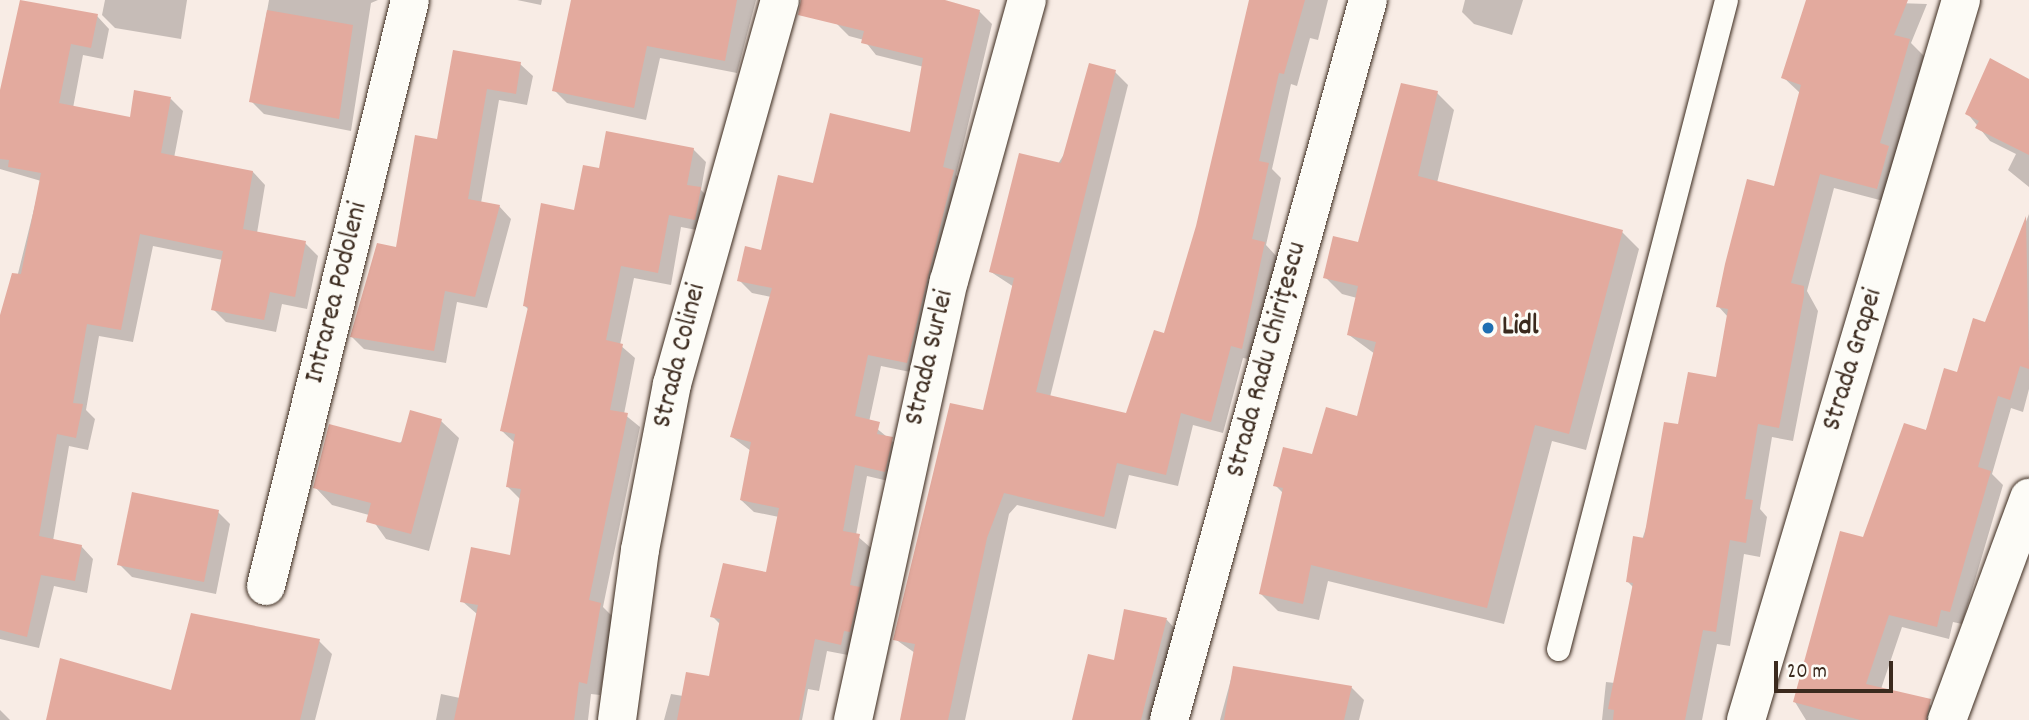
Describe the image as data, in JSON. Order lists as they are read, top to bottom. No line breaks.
{"streets":{"street":["Intrarea Podoleni","Strada Colinei","Strada Surlei","Strada Radu Chirițescu","Strada Grapei"]},"places":["Lidl"],"scale_bar":"20 m"}
